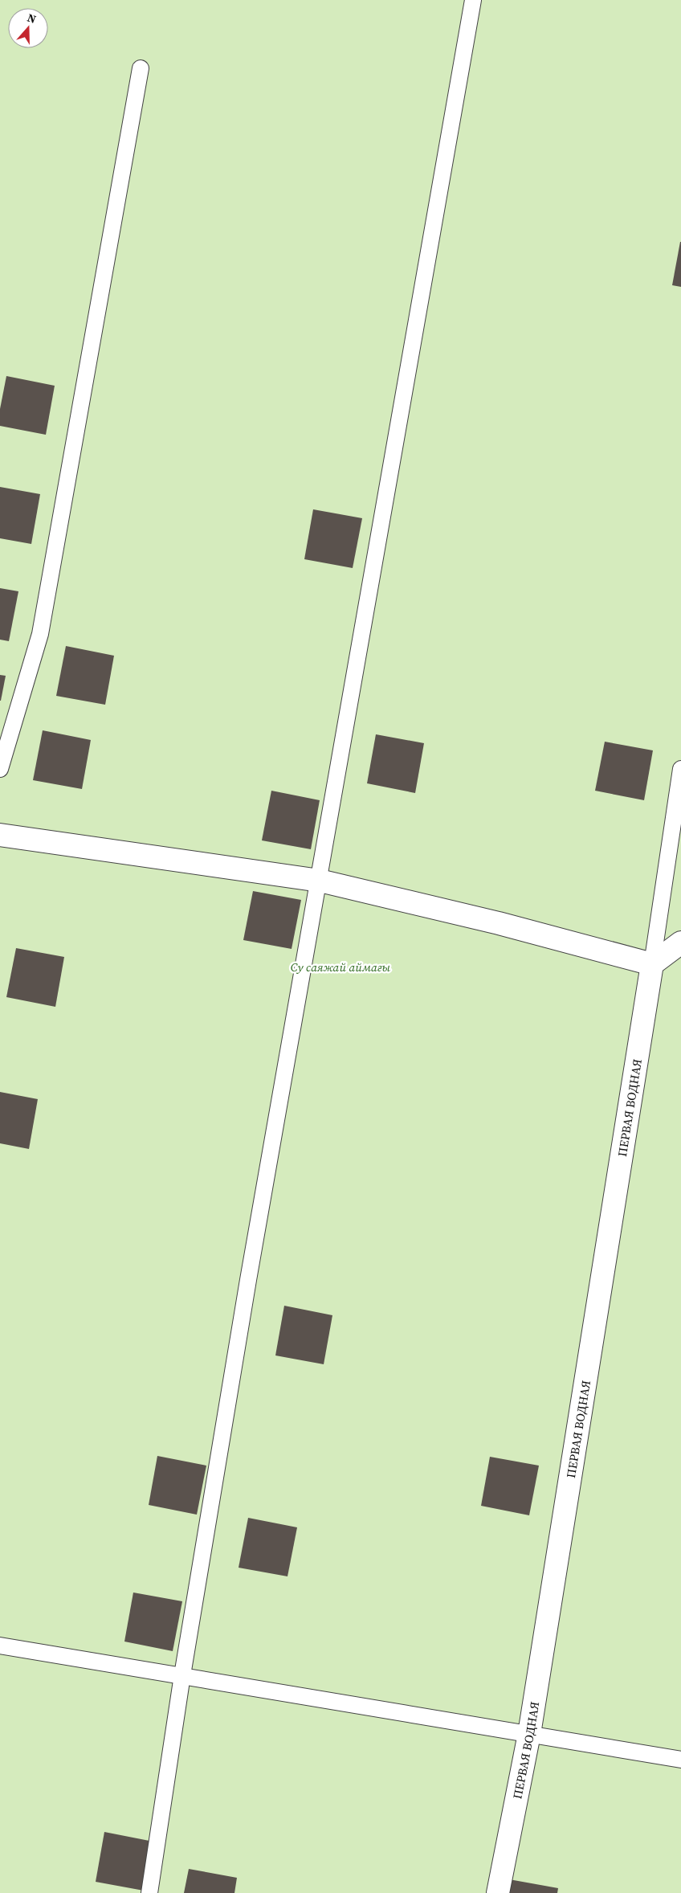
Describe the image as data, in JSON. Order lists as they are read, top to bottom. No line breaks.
{"streets":{"street":["ПЕРВАЯ ВОДНАЯ"]},"parks":["Су саяжай аймағы"],"north":"top"}
